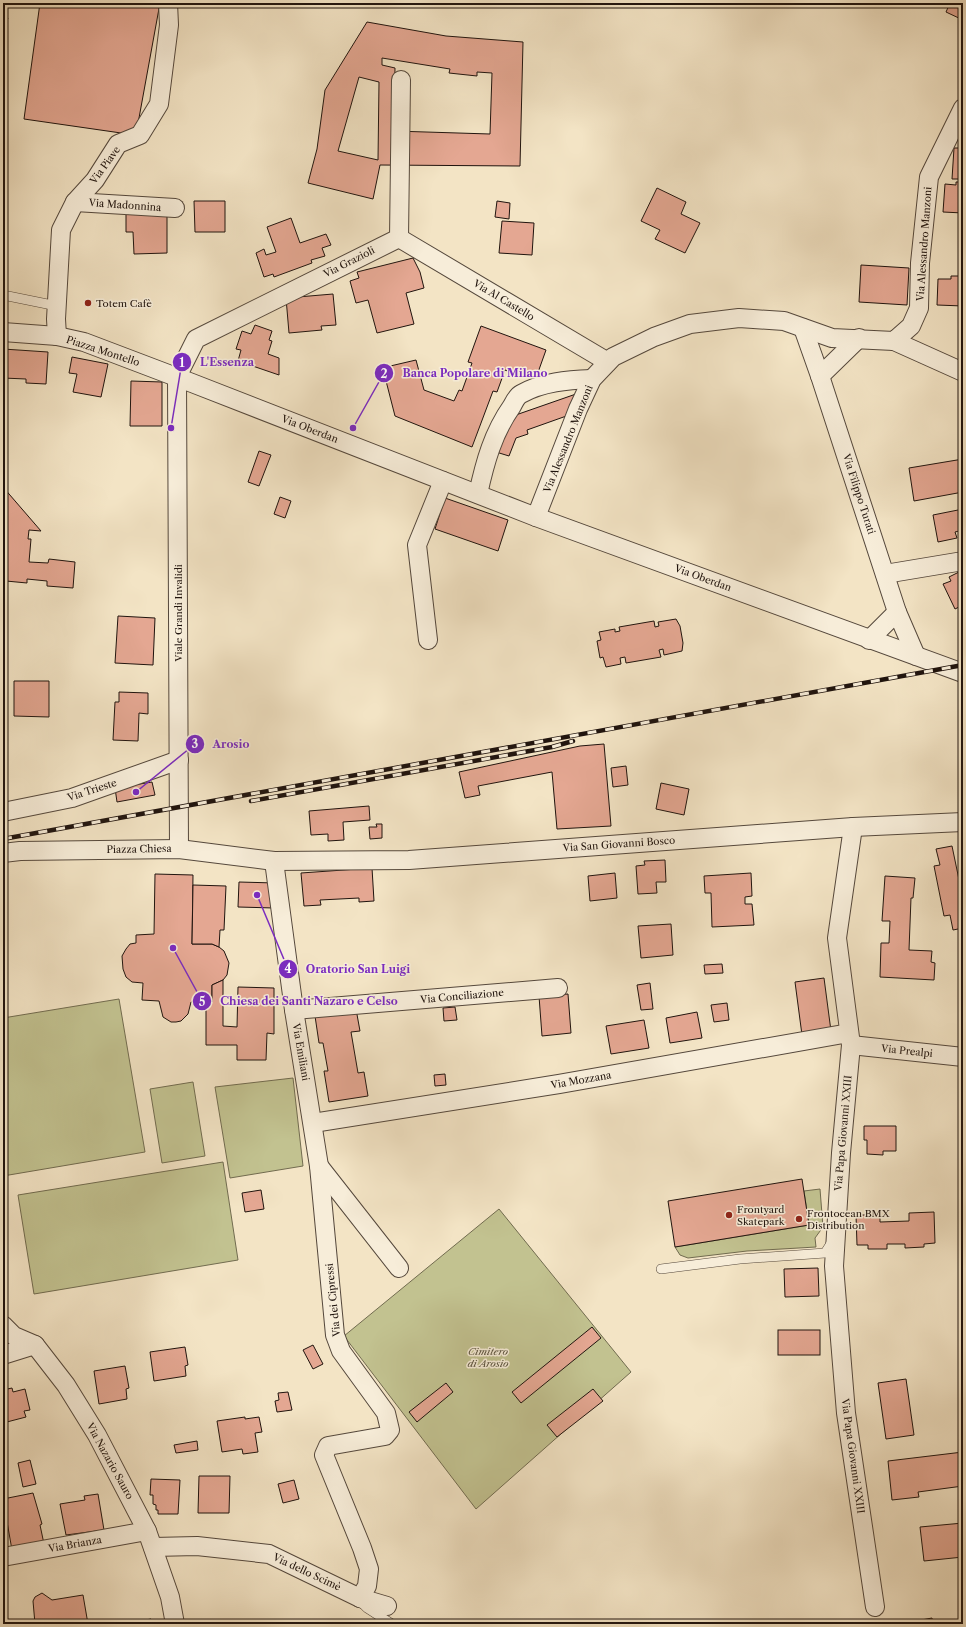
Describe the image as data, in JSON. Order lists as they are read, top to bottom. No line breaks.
{"streets":{"street":["Via Piave","Via Madonnina","Via Alessandro Manzoni","Via Grazioli","Via Al Castello","Piazza Montello","Via Oberdan","Via Filippo Turati","Viale Grandi Invalidi","Via Trieste","Via San Giovanni Bosco","Piazza Chiesa","Via Conciliazione","Via Prealpi","Via Emiliani","Via Mozzana","Via Papa Giovanni XXIII","Via dei Cipressi","Via Nazario Sauro","Via Brianza","Via dello Scimè"]},"crossings":[["Via Piave","Via Madonnina"],["Via Piave","Piazza Montello"],["Via Alessandro Manzoni","Via Al Castello"],["Via Alessandro Manzoni","Via Oberdan"],["Via Alessandro Manzoni","Via Filippo Turati"],["Via Grazioli","Via Al Castello"],["Via Grazioli","Piazza Montello"],["Via Grazioli","Via Oberdan"],["Via Grazioli","Viale Grandi Invalidi"],["Piazza Montello","Via Oberdan"],["Piazza Montello","Viale Grandi Invalidi"],["Via Oberdan","Via Filippo Turati"],["Via Oberdan","Viale Grandi Invalidi"],["Viale Grandi Invalidi","Via Trieste"],["Viale Grandi Invalidi","Piazza Chiesa"],["Via San Giovanni Bosco","Piazza Chiesa"],["Via San Giovanni Bosco","Via Emiliani"],["Via San Giovanni Bosco","Via Papa Giovanni XXIII"],["Piazza Chiesa","Via Emiliani"],["Via Conciliazione","Via Emiliani"],["Via Prealpi","Via Mozzana"],["Via Prealpi","Via Papa Giovanni XXIII"],["Via Emiliani","Via Mozzana"],["Via Emiliani","Via dei Cipressi"],["Via Mozzana","Via Papa Giovanni XXIII"],["Via Mozzana","Via dei Cipressi"],["Via dei Cipressi","Via dello Scimè"],["Via Nazario Sauro","Via Brianza"],["Via Nazario Sauro","Via dello Scimè"],["Via Brianza","Via dello Scimè"]],"parks":["Cimitero di Arosio"],"places":["Totem Cafè","L'Essenza","Banca Popolare di Milano","Arosio","Oratorio San Luigi","Chiesa dei Santi Nazaro e Celso","Frontyard Skatepark","Frontocean BMX Distribution"]}
